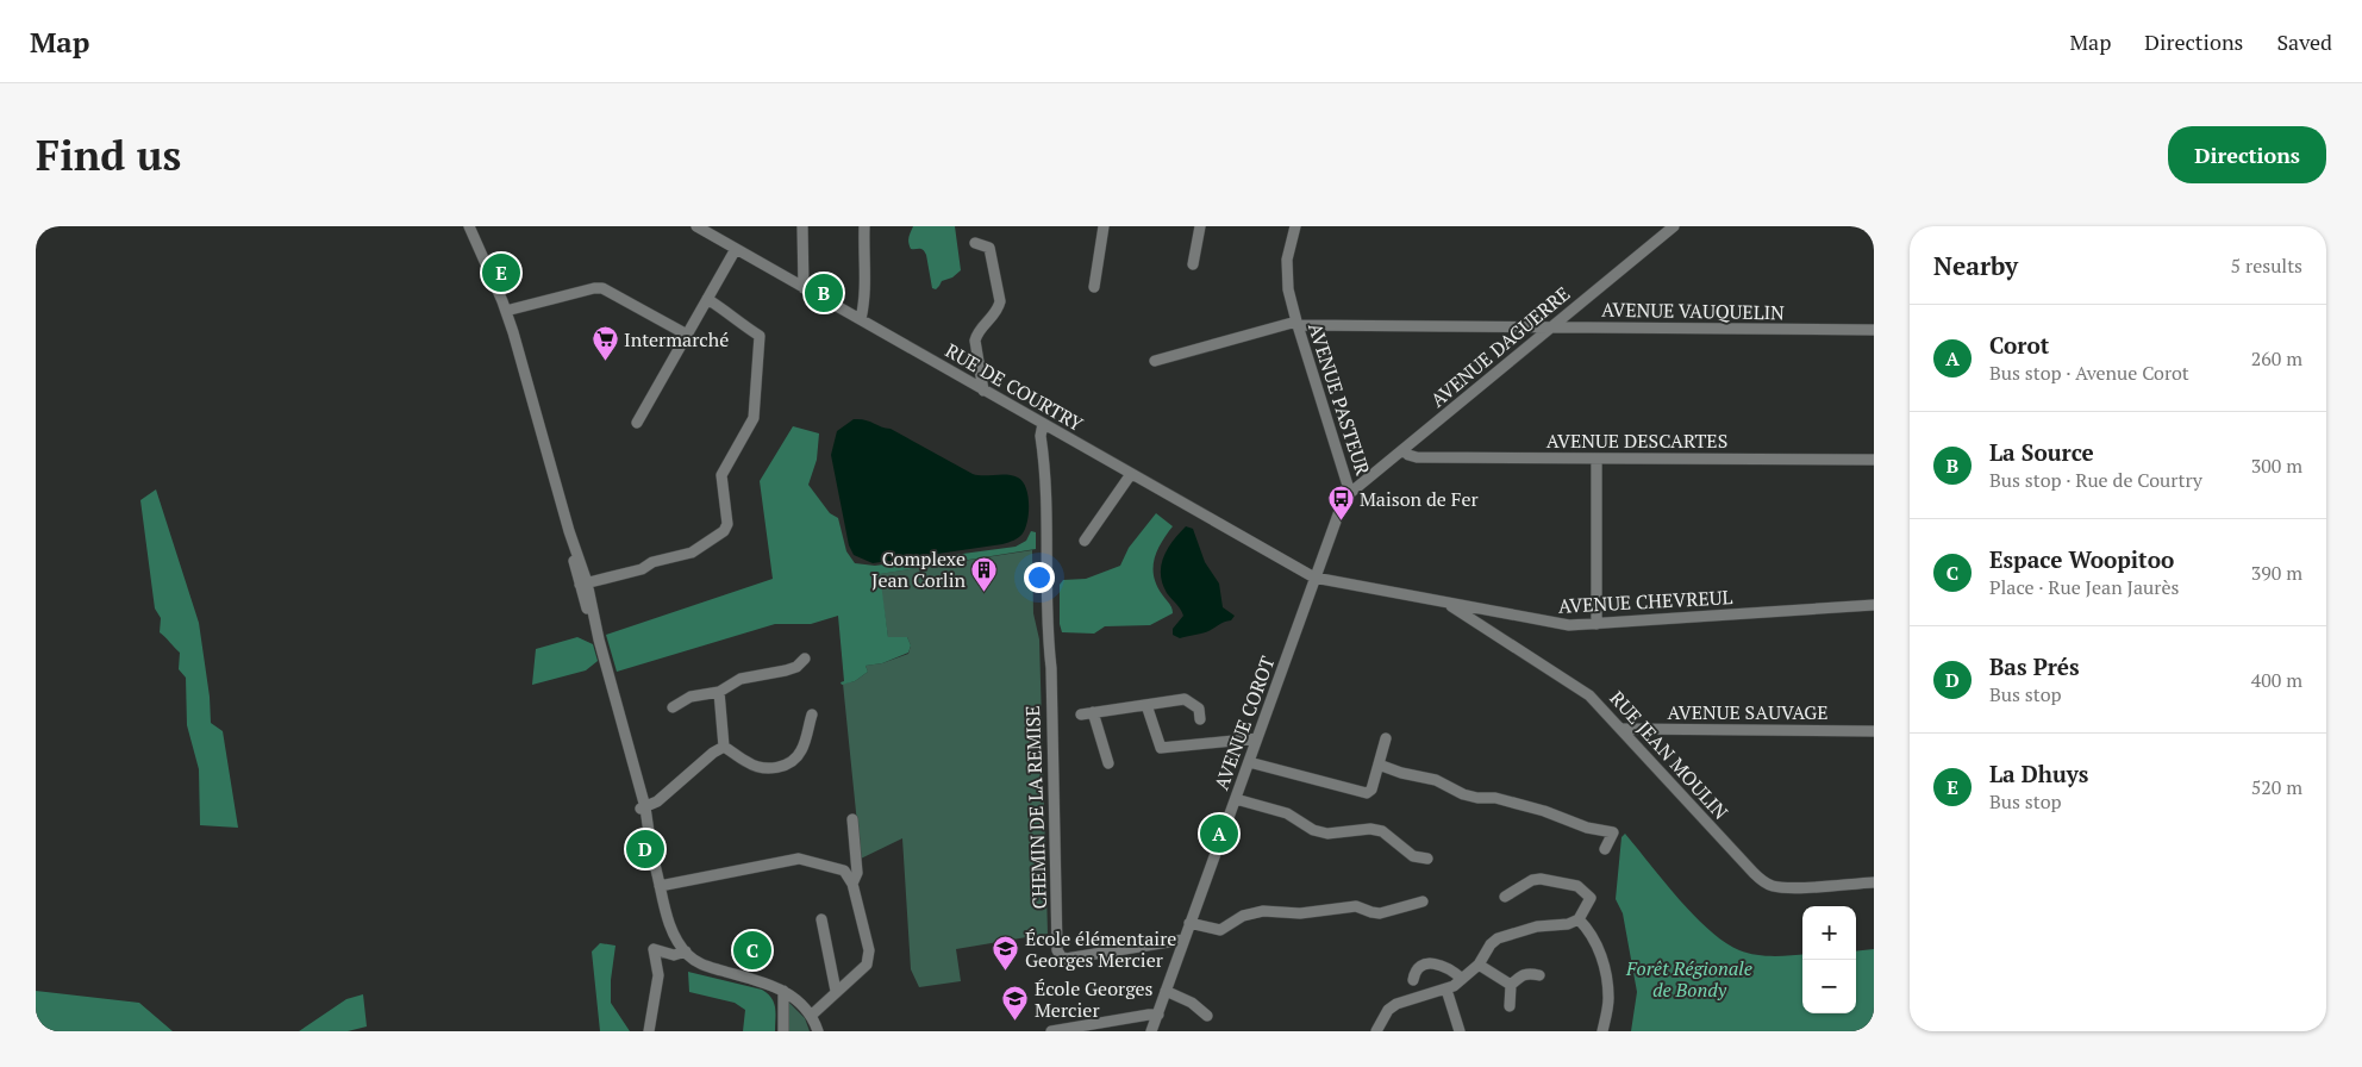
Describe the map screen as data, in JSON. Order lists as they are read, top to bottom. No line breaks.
{"streets":{"street":["AVENUE VAUQUELIN","AVENUE DAGUERRE","RUE DE COURTRY","AVENUE PASTEUR","AVENUE DESCARTES","AVENUE CHEVREUL","AVENUE SAUVAGE","AVENUE COROT","RUE JEAN MOULIN","CHEMIN DE LA REMISE"]},"crossings":[["AVENUE VAUQUELIN","AVENUE DAGUERRE"],["AVENUE VAUQUELIN","AVENUE PASTEUR"],["AVENUE DAGUERRE","AVENUE PASTEUR"],["AVENUE DAGUERRE","AVENUE DESCARTES"],["RUE DE COURTRY","AVENUE PASTEUR"],["RUE DE COURTRY","AVENUE CHEVREUL"],["RUE DE COURTRY","AVENUE COROT"],["RUE DE COURTRY","CHEMIN DE LA REMISE"],["AVENUE PASTEUR","AVENUE CHEVREUL"],["AVENUE PASTEUR","AVENUE COROT"],["AVENUE CHEVREUL","AVENUE COROT"],["AVENUE CHEVREUL","RUE JEAN MOULIN"],["AVENUE SAUVAGE","RUE JEAN MOULIN"],["AVENUE COROT","CHEMIN DE LA REMISE"]],"parks":["Forêt Régionale de Bondy"],"places":{"supermarket":["Intermarché"],"bus stop":["Maison de Fer"],"building":["Complexe Jean Corlin"],"school or university":["École élémentaire Georges Mercier","École Georges Mercier"]},"page":{"header":"Map","nav":["Map","Directions","Saved"],"buttons":"Directions","title":"Find us","heading":["Nearby","5 results"],"pins":["E","B","A","D","C"],"list":[{"mark":"A","name":"Corot","note":"Bus stop · Avenue Corot","value":"260 m"},{"mark":"B","name":"La Source","note":"Bus stop · Rue de Courtry","value":"300 m"},{"mark":"C","name":"Espace Woopitoo","note":"Place · Rue Jean Jaurès","value":"390 m"},{"mark":"D","name":"Bas Prés","note":"Bus stop","value":"400 m"},{"mark":"E","name":"La Dhuys","note":"Bus stop","value":"520 m"}],"map_buttons":["+","−"]}}
